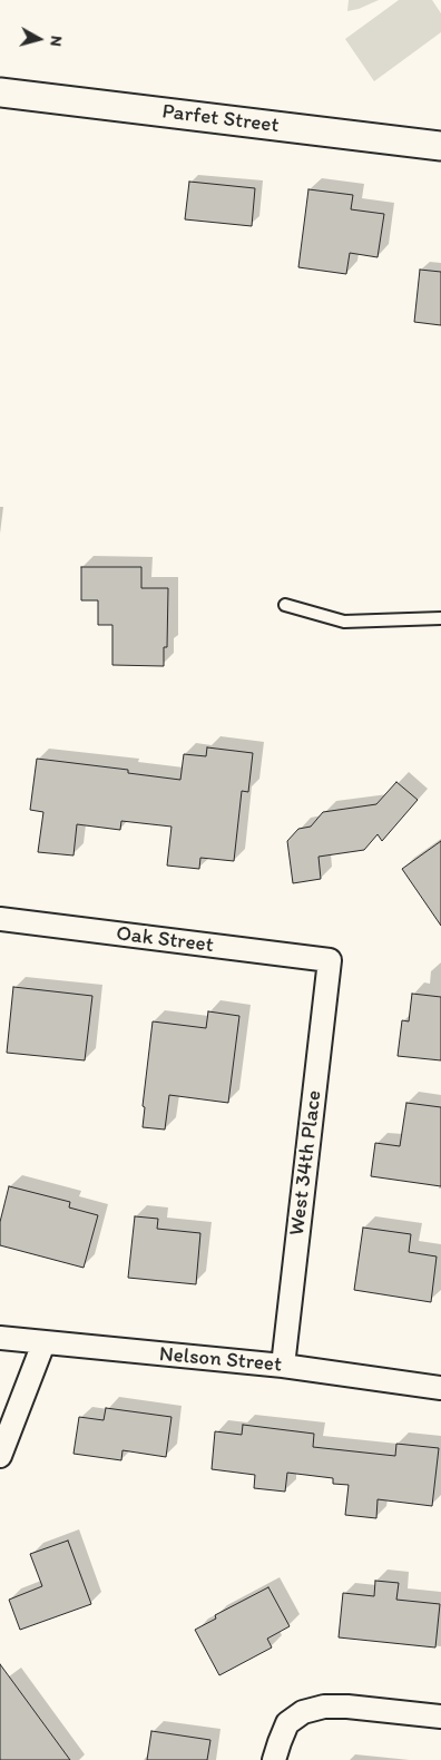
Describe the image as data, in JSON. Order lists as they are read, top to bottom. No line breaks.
{"streets":{"street":["Parfet Street","Oak Street","West 34th Place","Nelson Street"]},"crossings":[["Oak Street","West 34th Place"],["West 34th Place","Nelson Street"]],"north":"right"}
